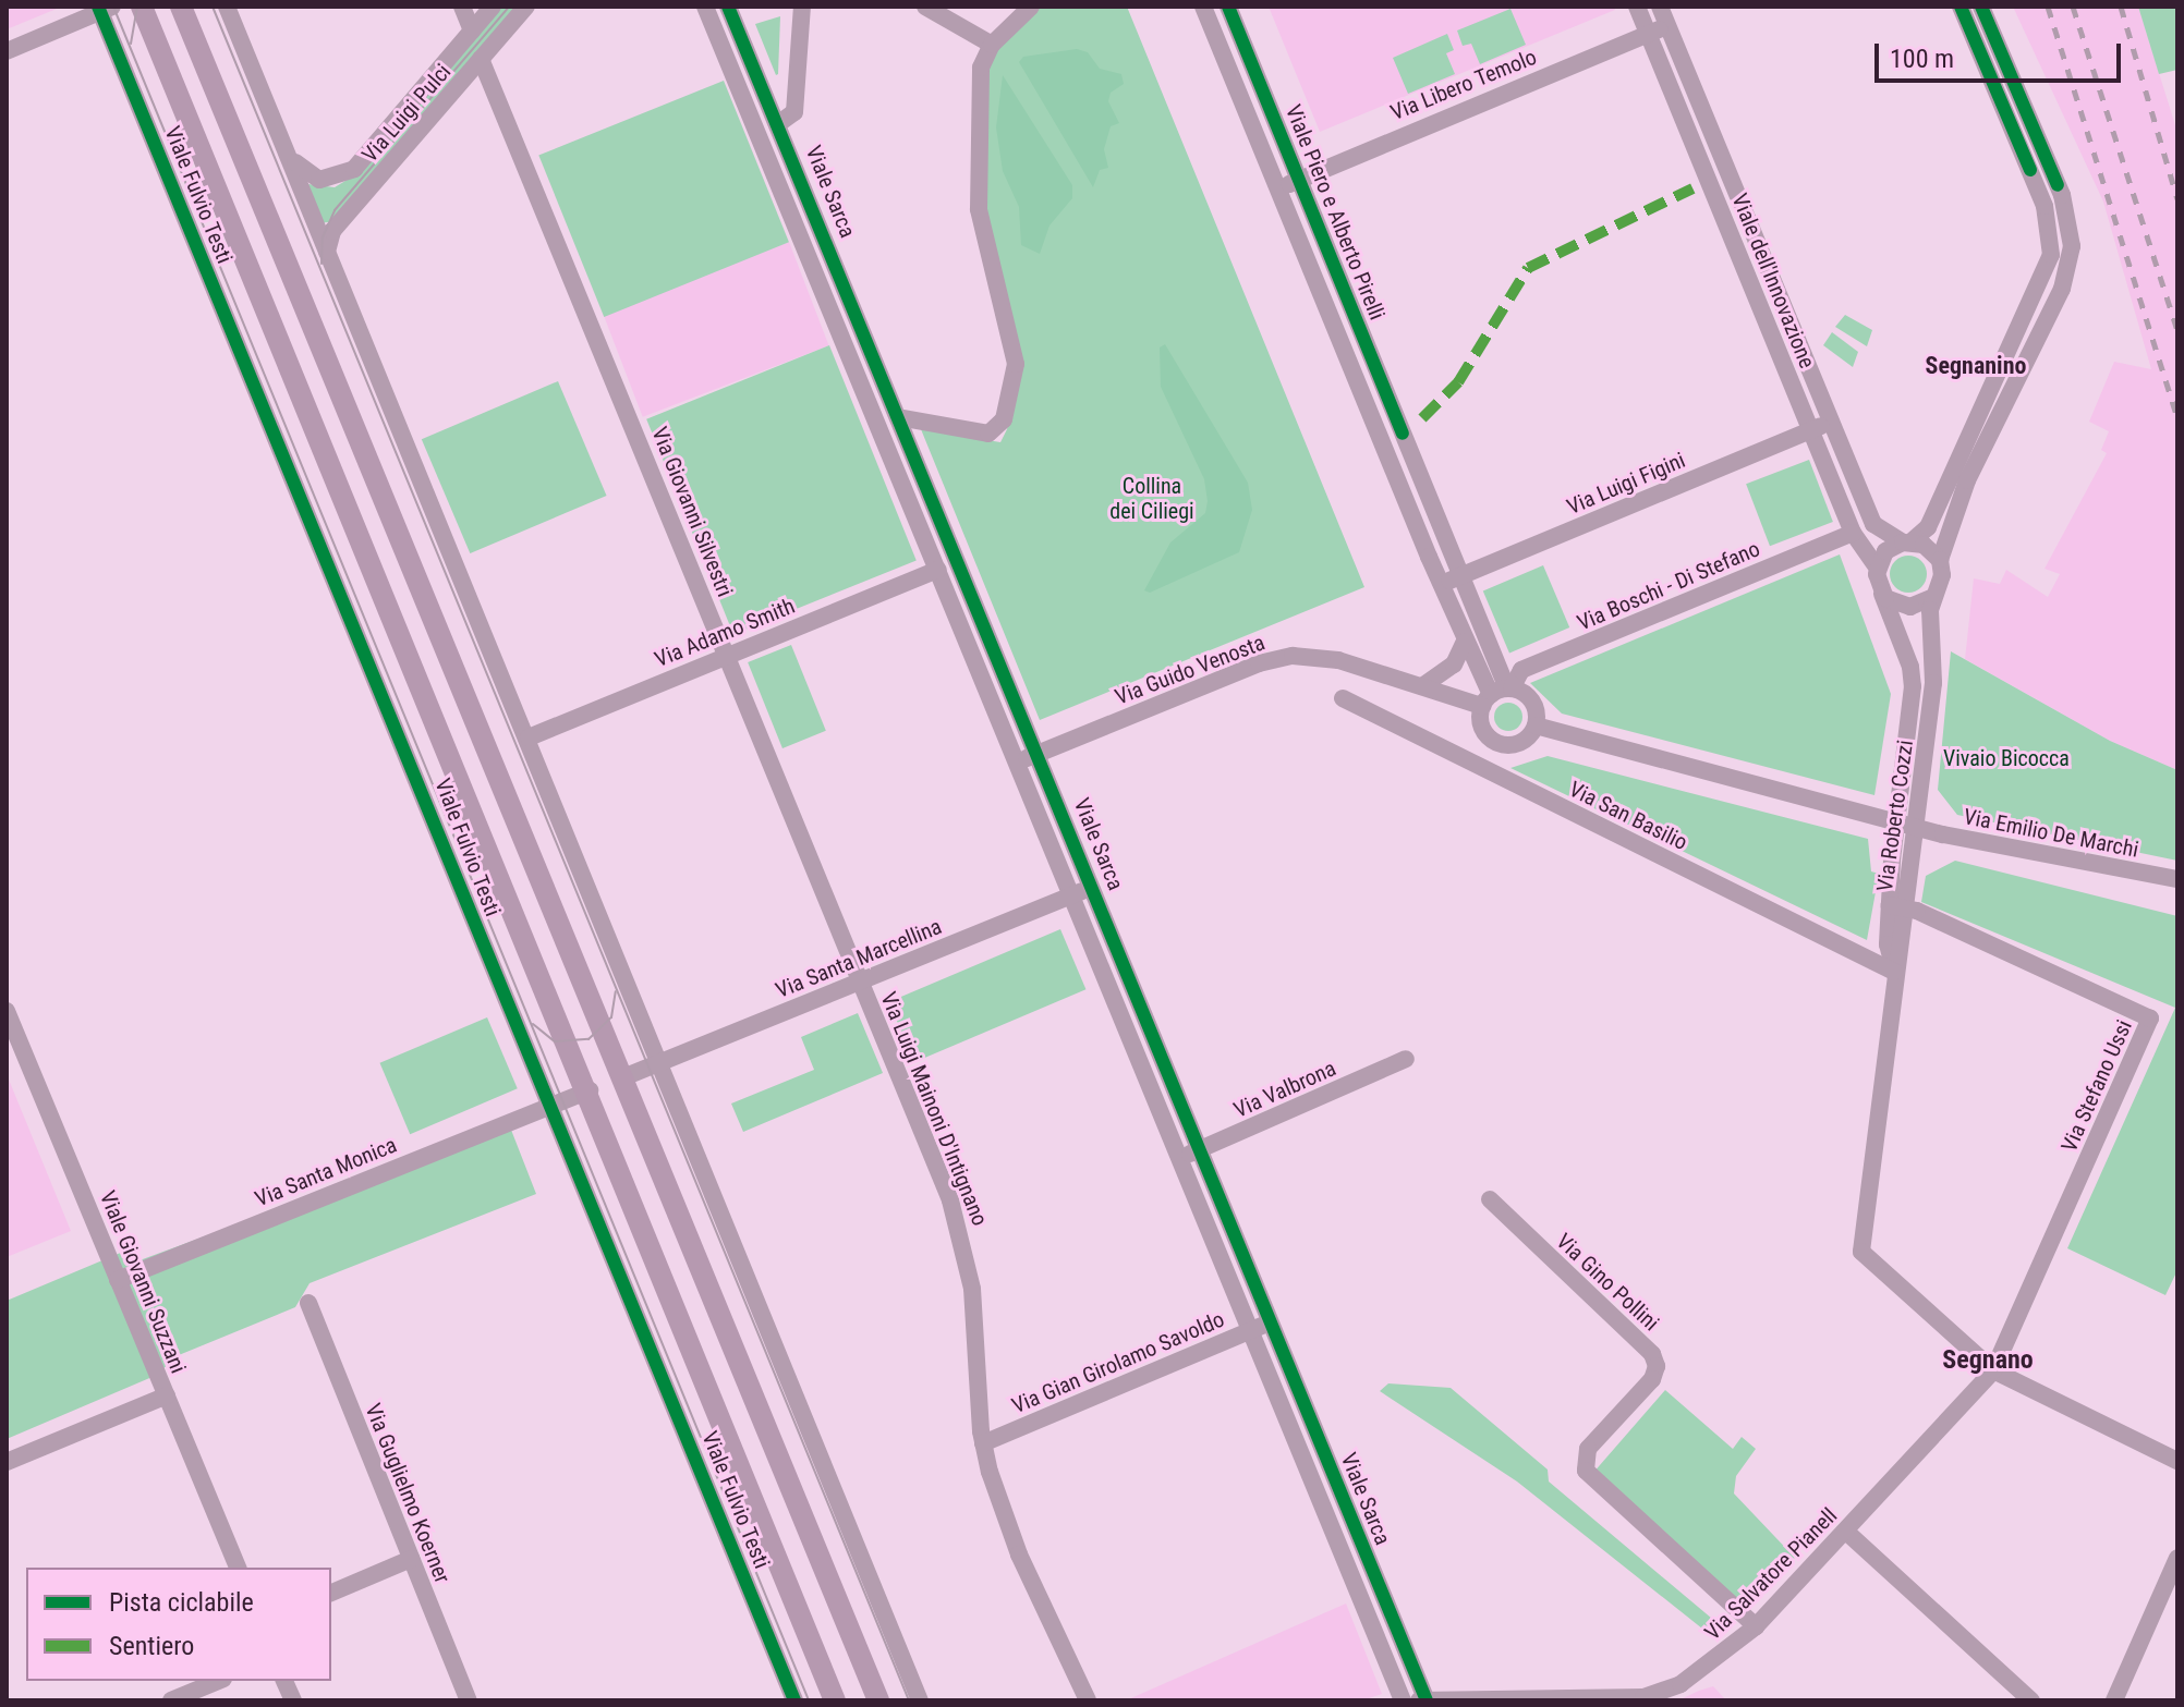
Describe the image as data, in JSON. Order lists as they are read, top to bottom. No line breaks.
{"streets":{"main road":["Viale Fulvio Testi"],"street":["Via Libero Temolo","Via Luigi Pulci","Viale Sarca","Viale Piero e Alberto Pirelli","Viale dell'Innovazione","Via Luigi Figini","Via Giovanni Silvestri","Via Boschi - Di Stefano","Via Adamo Smith","Via Guido Venosta","Via San Basilio","Via Roberto Cozzi","Via Emilio De Marchi","Via Santa Marcellina","Via Stefano Ussi","Via Valbrona","Via Luigi Mainoni D'Intignano","Via Santa Monica","Viale Giovanni Suzzani","Via Gino Pollini","Via Gian Girolamo Savoldo","Via Guglielmo Koerner","Via Salvatore Pianell"]},"crossings":[["Via Libero Temolo","Viale Piero e Alberto Pirelli"],["Via Libero Temolo","Viale dell'Innovazione"],["Via Luigi Pulci","Via Giovanni Silvestri"],["Viale Sarca","Via Adamo Smith"],["Viale Sarca","Via Guido Venosta"],["Viale Sarca","Via Santa Marcellina"],["Viale Sarca","Via Valbrona"],["Viale Sarca","Via Gian Girolamo Savoldo"],["Viale Sarca","Via Salvatore Pianell"],["Viale Fulvio Testi","Via Santa Monica"],["Viale Piero e Alberto Pirelli","Via Luigi Figini"],["Viale Piero e Alberto Pirelli","Via Boschi - Di Stefano"],["Viale Piero e Alberto Pirelli","Via Guido Venosta"],["Viale dell'Innovazione","Via Luigi Figini"],["Viale dell'Innovazione","Via Boschi - Di Stefano"],["Viale dell'Innovazione","Via Roberto Cozzi"],["Via Giovanni Silvestri","Via Adamo Smith"],["Via Giovanni Silvestri","Via Santa Marcellina"],["Via Giovanni Silvestri","Via Luigi Mainoni D'Intignano"],["Via Boschi - Di Stefano","Via Guido Venosta"],["Via San Basilio","Via Roberto Cozzi"],["Via Roberto Cozzi","Via Emilio De Marchi"],["Via Roberto Cozzi","Via Stefano Ussi"],["Via Roberto Cozzi","Via Salvatore Pianell"],["Via Santa Marcellina","Via Luigi Mainoni D'Intignano"],["Via Stefano Ussi","Via Salvatore Pianell"],["Via Luigi Mainoni D'Intignano","Via Gian Girolamo Savoldo"],["Via Santa Monica","Viale Giovanni Suzzani"],["Via Gino Pollini","Via Salvatore Pianell"]],"districts":["Segnanino","Segnano"],"parks":["Collina dei Ciliegi","Vivaio Bicocca"],"legend":["Pista ciclabile","Sentiero"],"scale_bar":"100 m"}
